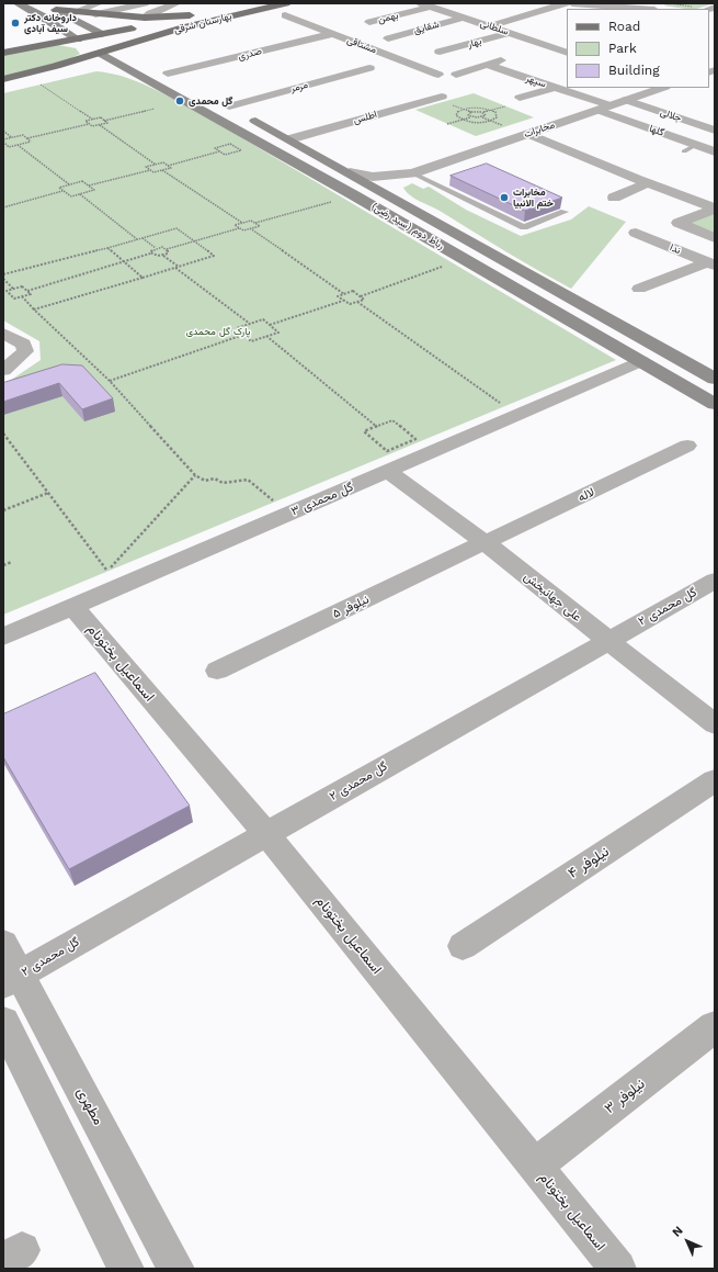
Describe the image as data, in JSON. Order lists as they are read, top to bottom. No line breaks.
{"streets":{"main road":["بهارستان شرقی","رباط دوم (سید رضی)"],"street":["بهمن","شقایق","سلطانی","بهار","مشتاقی","صدری","سپهر","مرمر","جلالی","اطلس","مخابرات","گلها","ندا","لاله","گل محمدی ۳","علی جهانبخش","نیلوفر ۵","گل محمدی ۲","اسماعیل بختونام","نیلوفر ۴","نیلوفر ۳","مطهری"]},"crossings":[["بهمن","سلطانی"],["بهارستان شرقی","رباط دوم (سید رضی)"],["شقایق","سلطانی"],["سلطانی","بهار"],["مشتاقی","صدری"],["صدری","رباط دوم (سید رضی)"],["سپهر","مخابرات"],["سپهر","گلها"],["مرمر","رباط دوم (سید رضی)"],["جلالی","مخابرات"],["اطلس","رباط دوم (سید رضی)"],["مخابرات","گلها"],["رباط دوم (سید رضی)","گل محمدی ۳"],["لاله","علی جهانبخش"],["لاله","نیلوفر ۵"],["گل محمدی ۳","علی جهانبخش"],["گل محمدی ۳","اسماعیل بختونام"],["علی جهانبخش","نیلوفر ۵"],["علی جهانبخش","گل محمدی ۲"],["گل محمدی ۲","اسماعیل بختونام"],["گل محمدی ۲","مطهری"],["اسماعیل بختونام","نیلوفر ۳"]],"parks":["پارک گل محمدی"],"places":["داروخانه دکتر سیف آبادی","گل محمدی","مخابرات ختم الانبیا"],"legend":["Road","Park","Building"],"north":"top left"}
